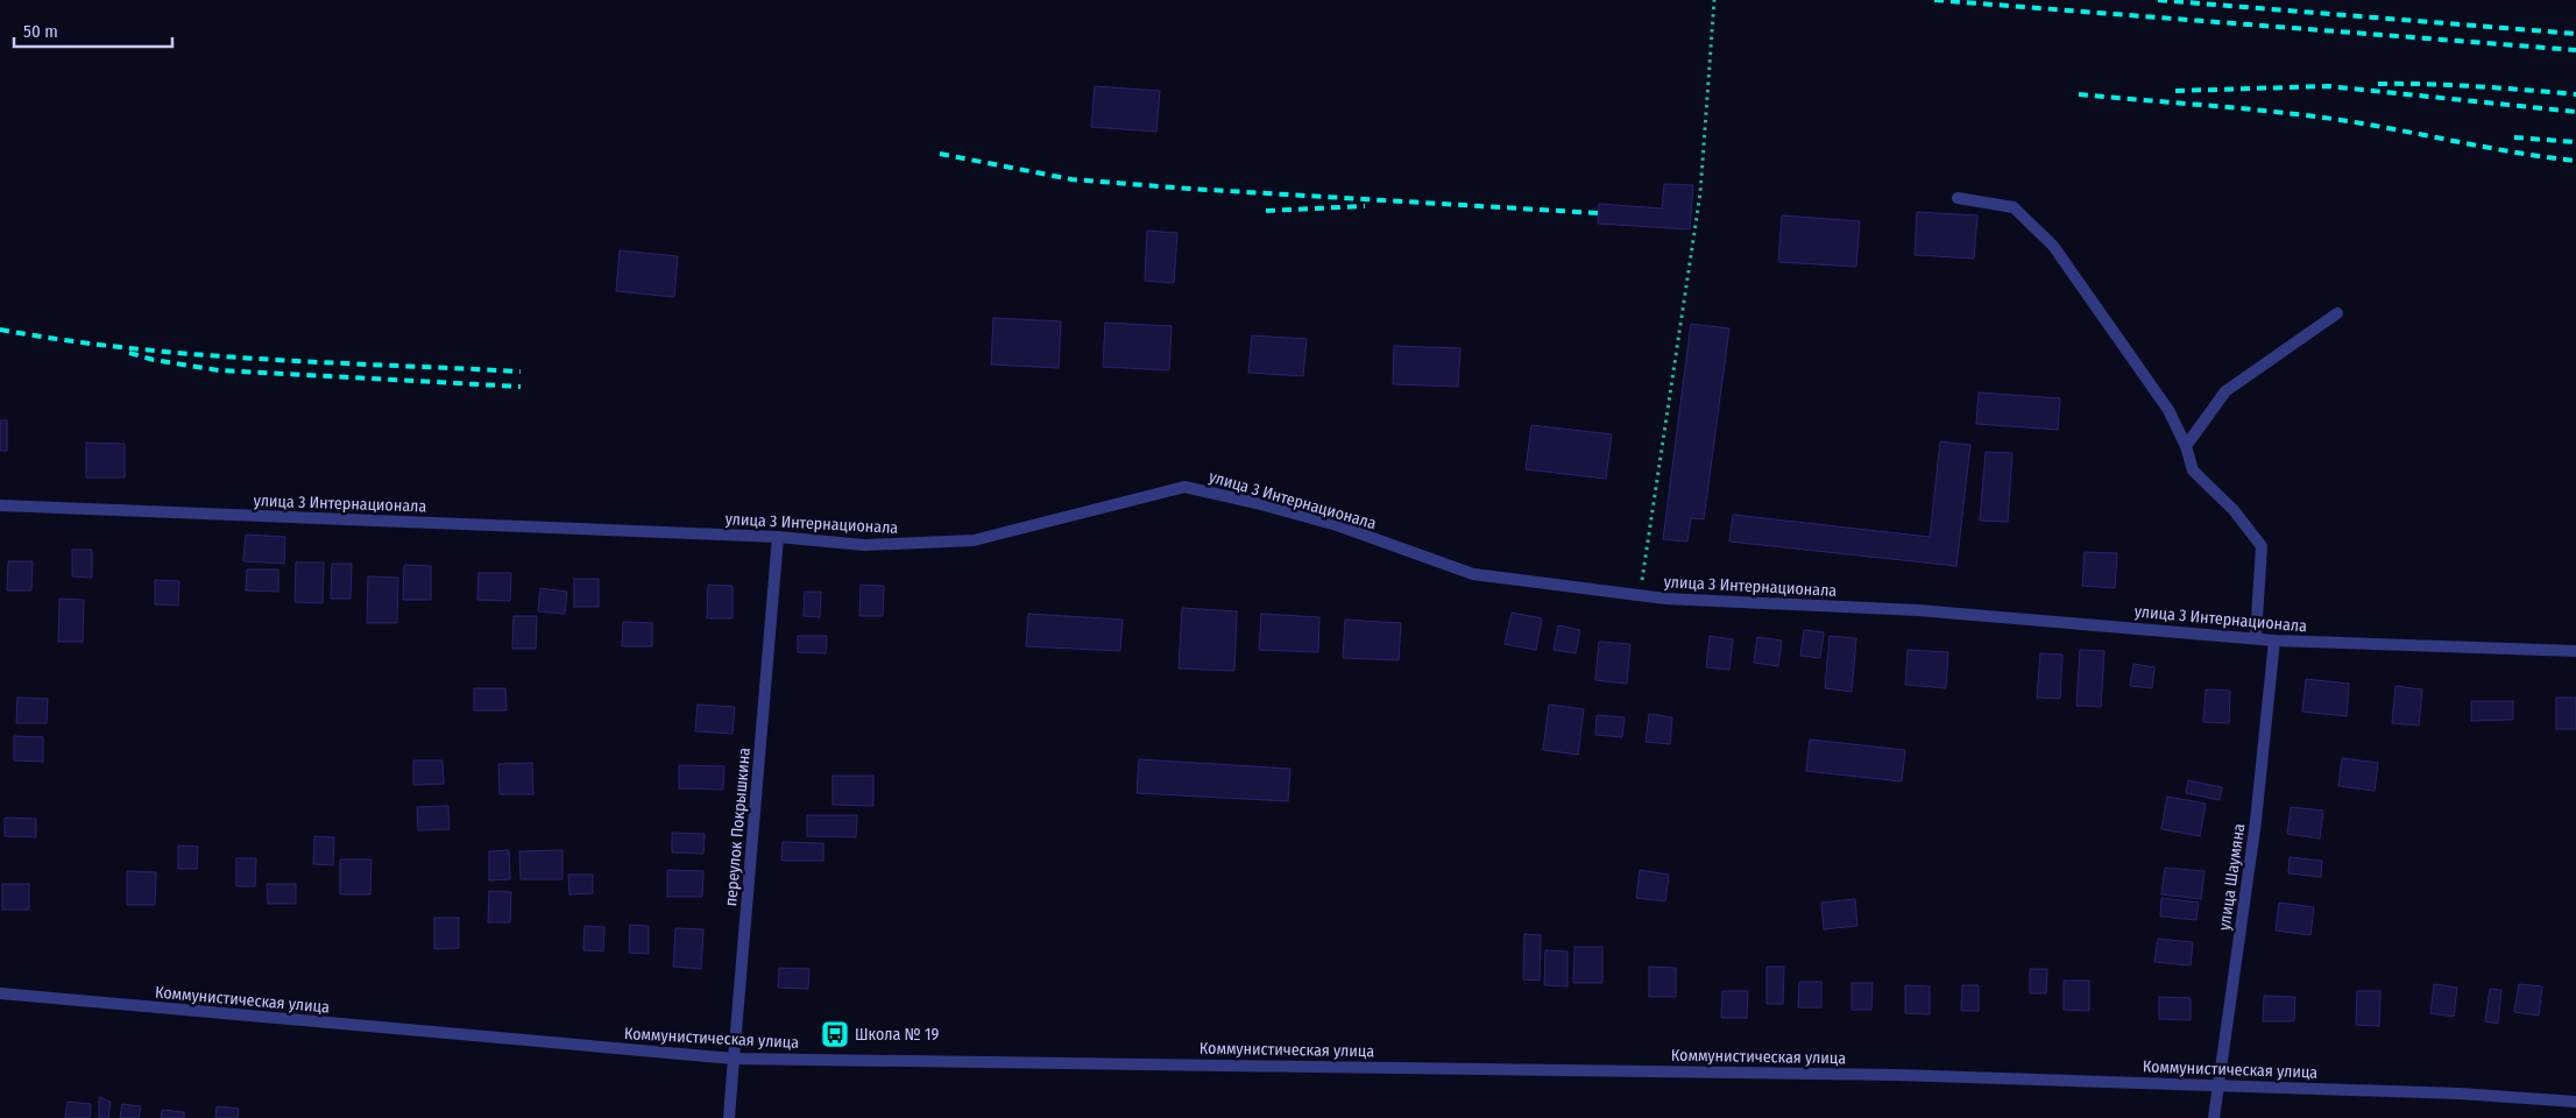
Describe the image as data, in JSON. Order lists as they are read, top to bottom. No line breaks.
{"streets":{"street":["улица 3 Интернационала","переулок Покрышкина","улица Шаумяна","Коммунистическая улица"]},"crossings":[["улица 3 Интернационала","переулок Покрышкина"],["улица 3 Интернационала","улица Шаумяна"],["переулок Покрышкина","Коммунистическая улица"],["улица Шаумяна","Коммунистическая улица"]],"places":{"bus stop":["Школа № 19"]},"scale_bar":"50 m"}
